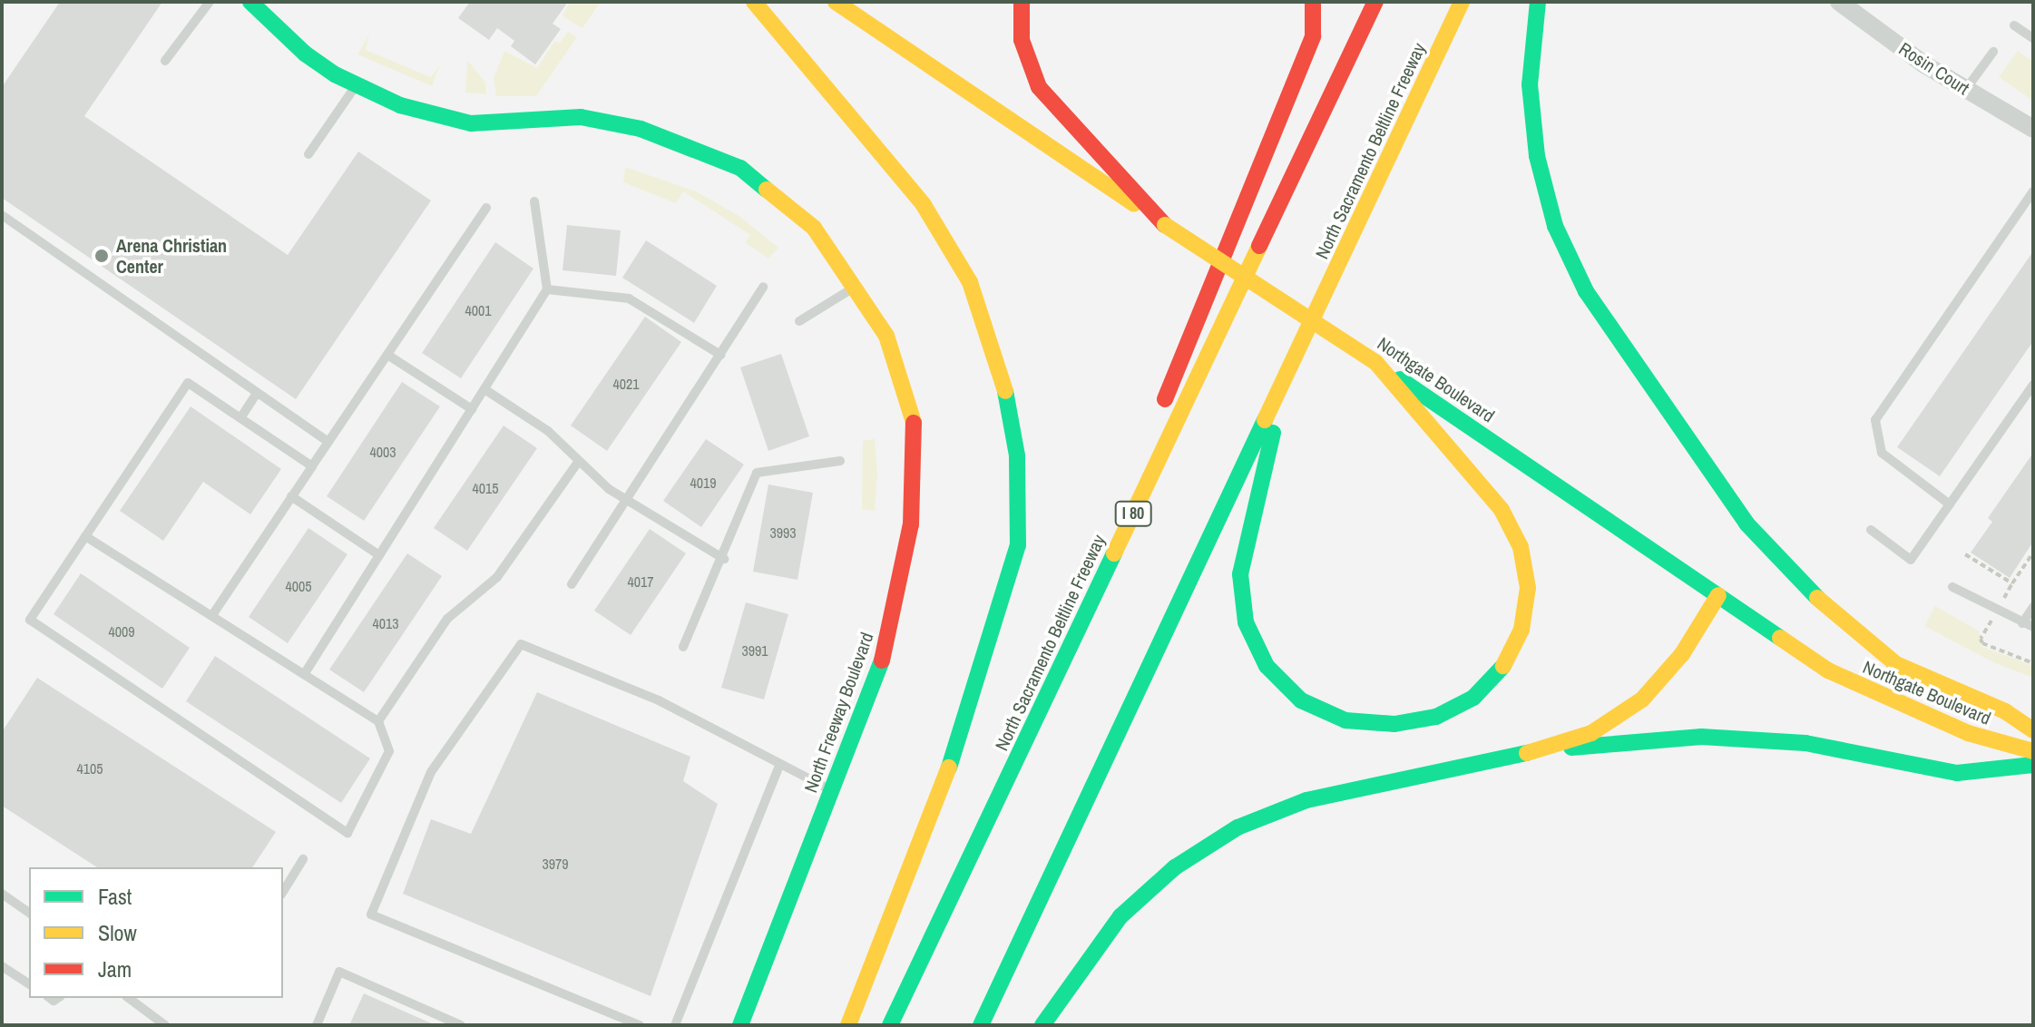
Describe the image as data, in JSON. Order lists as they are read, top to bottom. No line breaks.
{"streets":{"main road":["North Sacramento Beltline Freeway","Northgate Boulevard","I 80","North Freeway Boulevard"],"street":["Rosin Court"]},"places":["Arena Christian Center"],"house_numbers":["4001","4021","4003","4019","4015","3993","4017","4005","4013","4009","3991","4105","3979"],"legend":["Fast","Slow","Jam"]}
